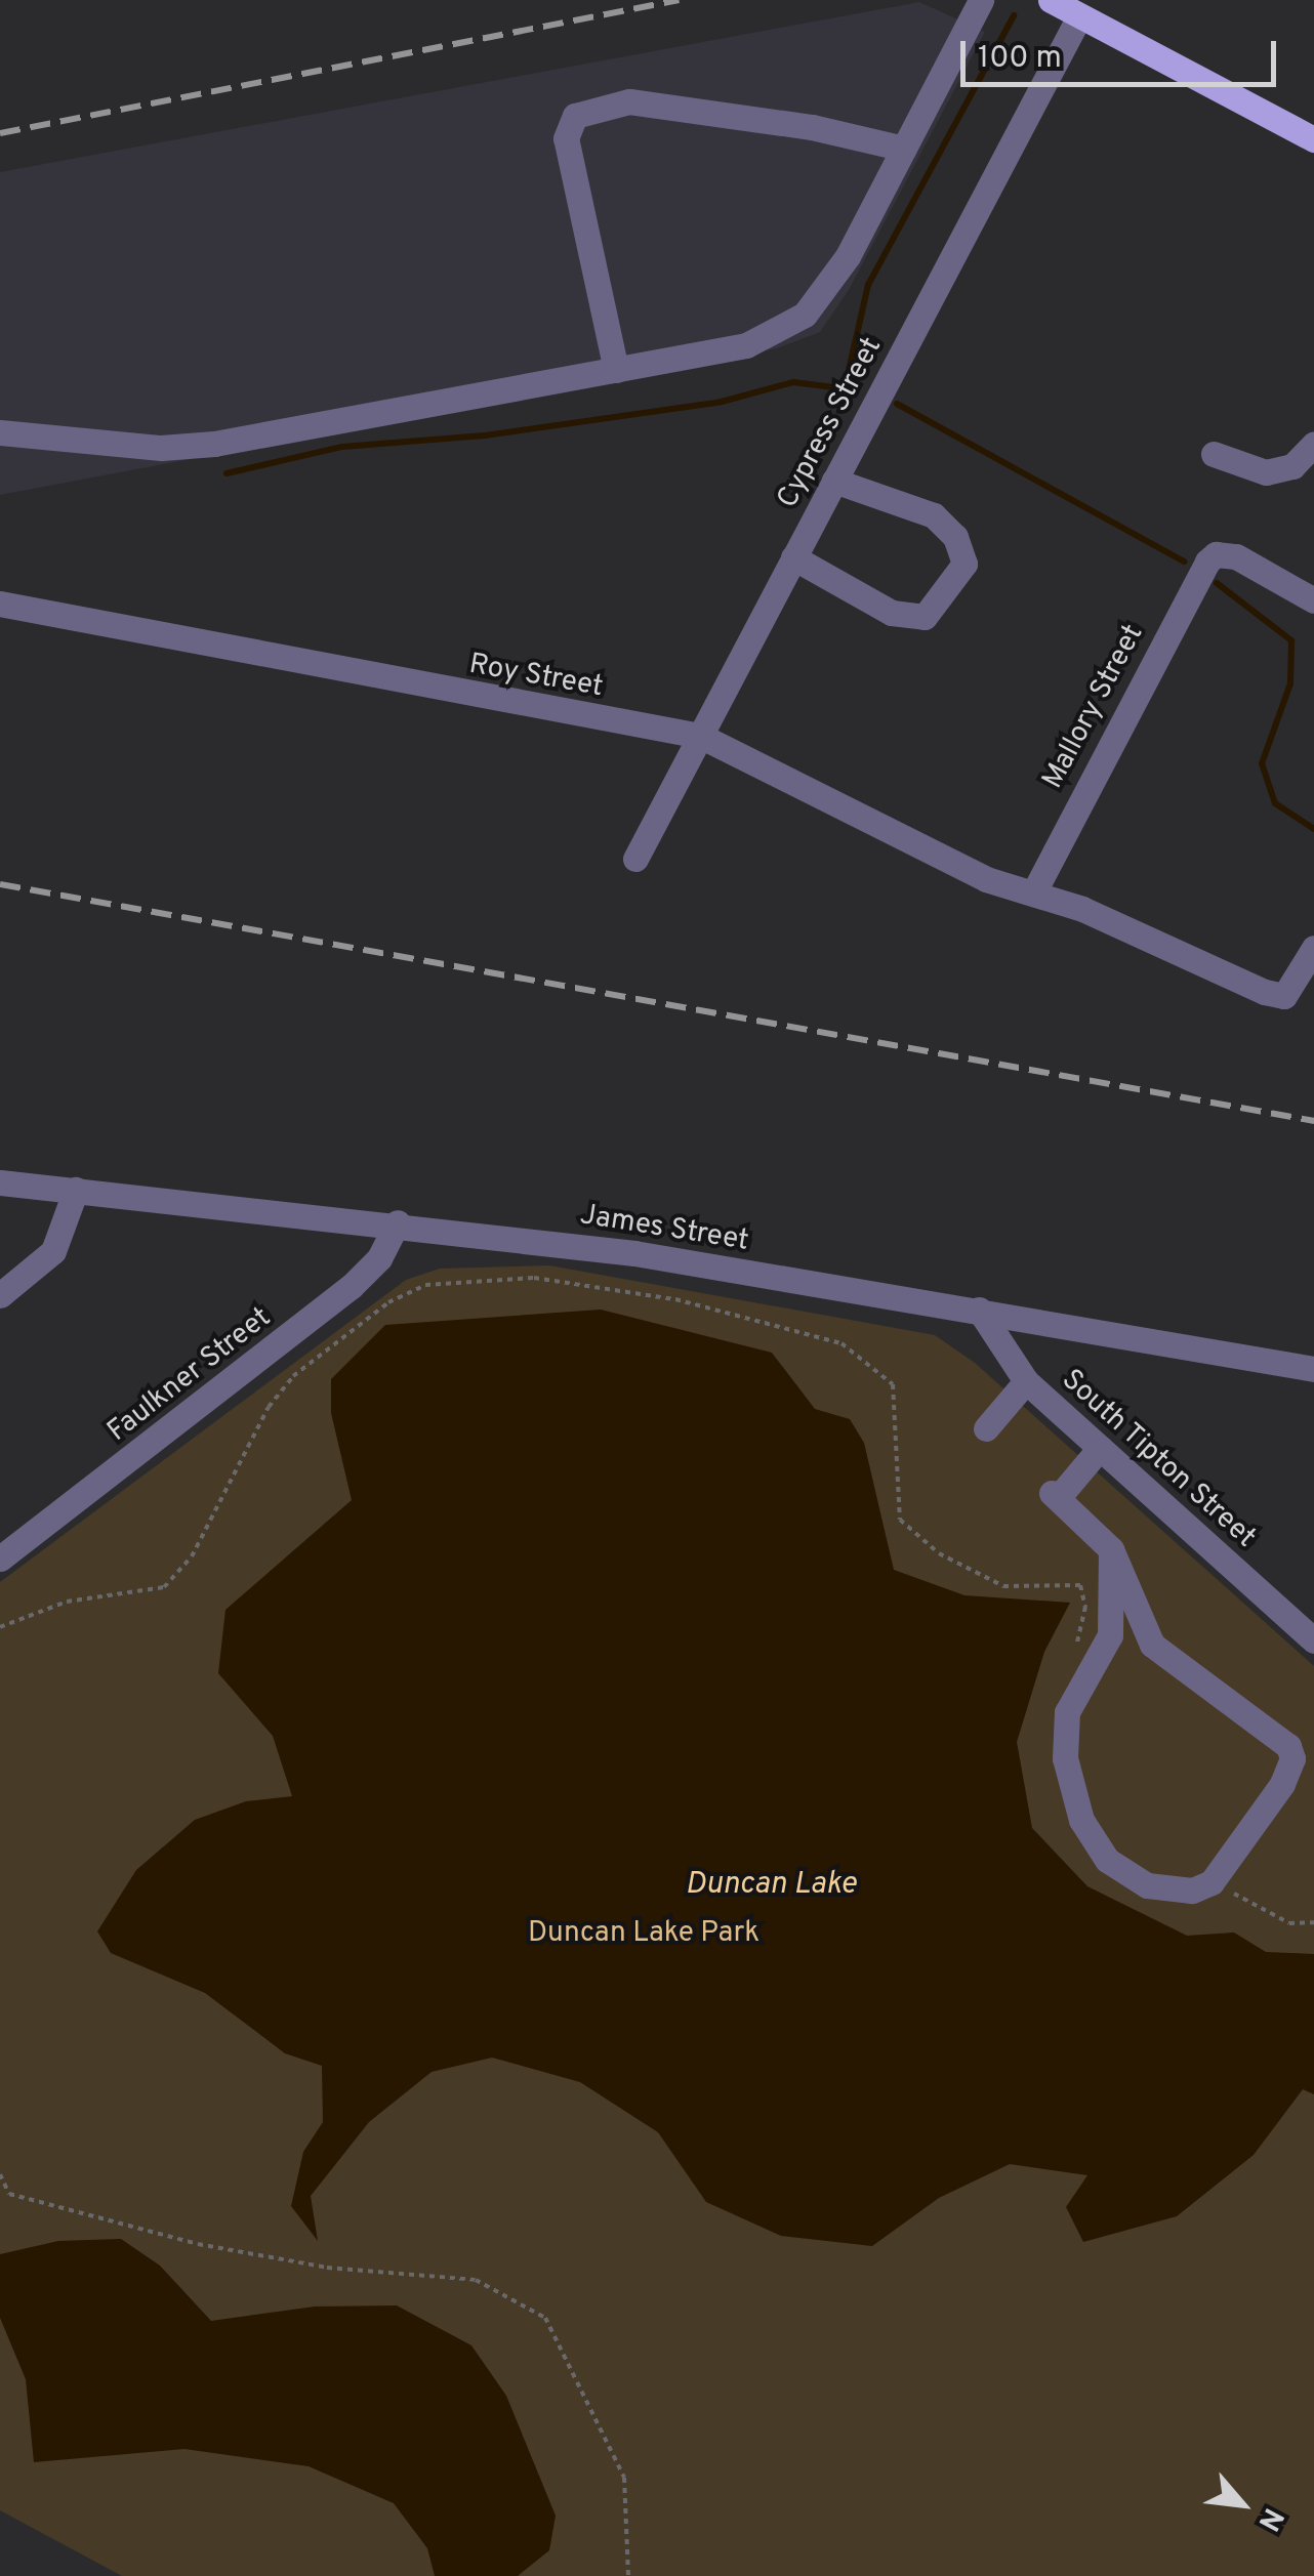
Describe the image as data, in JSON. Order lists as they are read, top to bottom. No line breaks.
{"streets":{"street":["Cypress Street","Roy Street","Mallory Street","James Street","Faulkner Street","South Tipton Street"]},"crossings":[["Cypress Street","Roy Street"],["Roy Street","Mallory Street"],["James Street","Faulkner Street"],["James Street","South Tipton Street"]],"water":["Duncan Lake"],"parks":["Duncan Lake Park"],"scale_bar":"100 m","north":"bottom right"}
